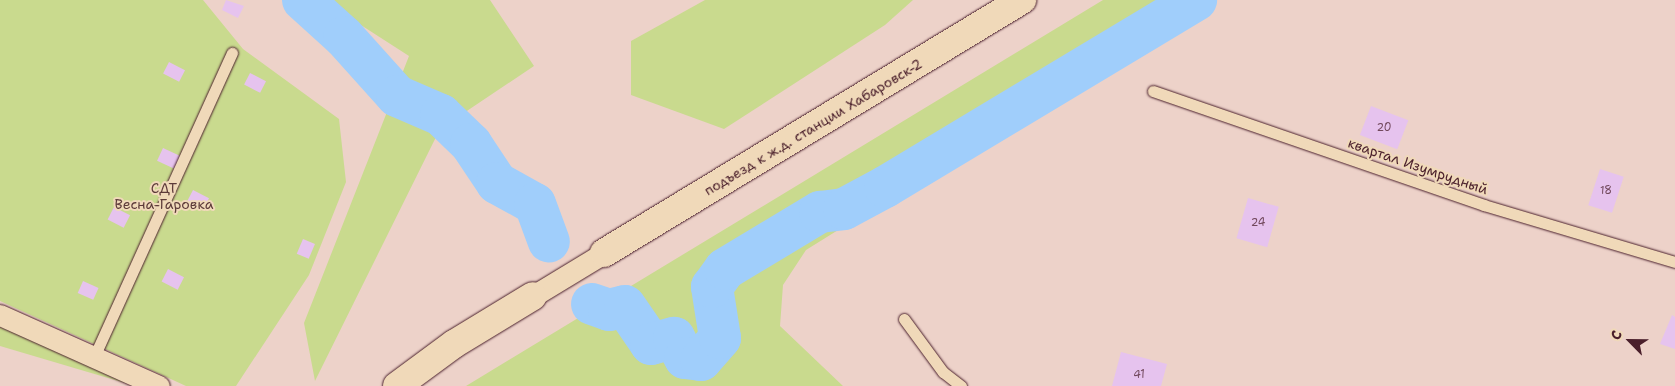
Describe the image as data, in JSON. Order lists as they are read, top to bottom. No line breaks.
{"streets":{"street":["подъезд к ж.д. станции Хабаровск-2"],"lane":["квартал Изумрудный"]},"parks":["СДТ Весна-Гаровка"],"house_numbers":["20","18","24","41"],"north":"top left"}
